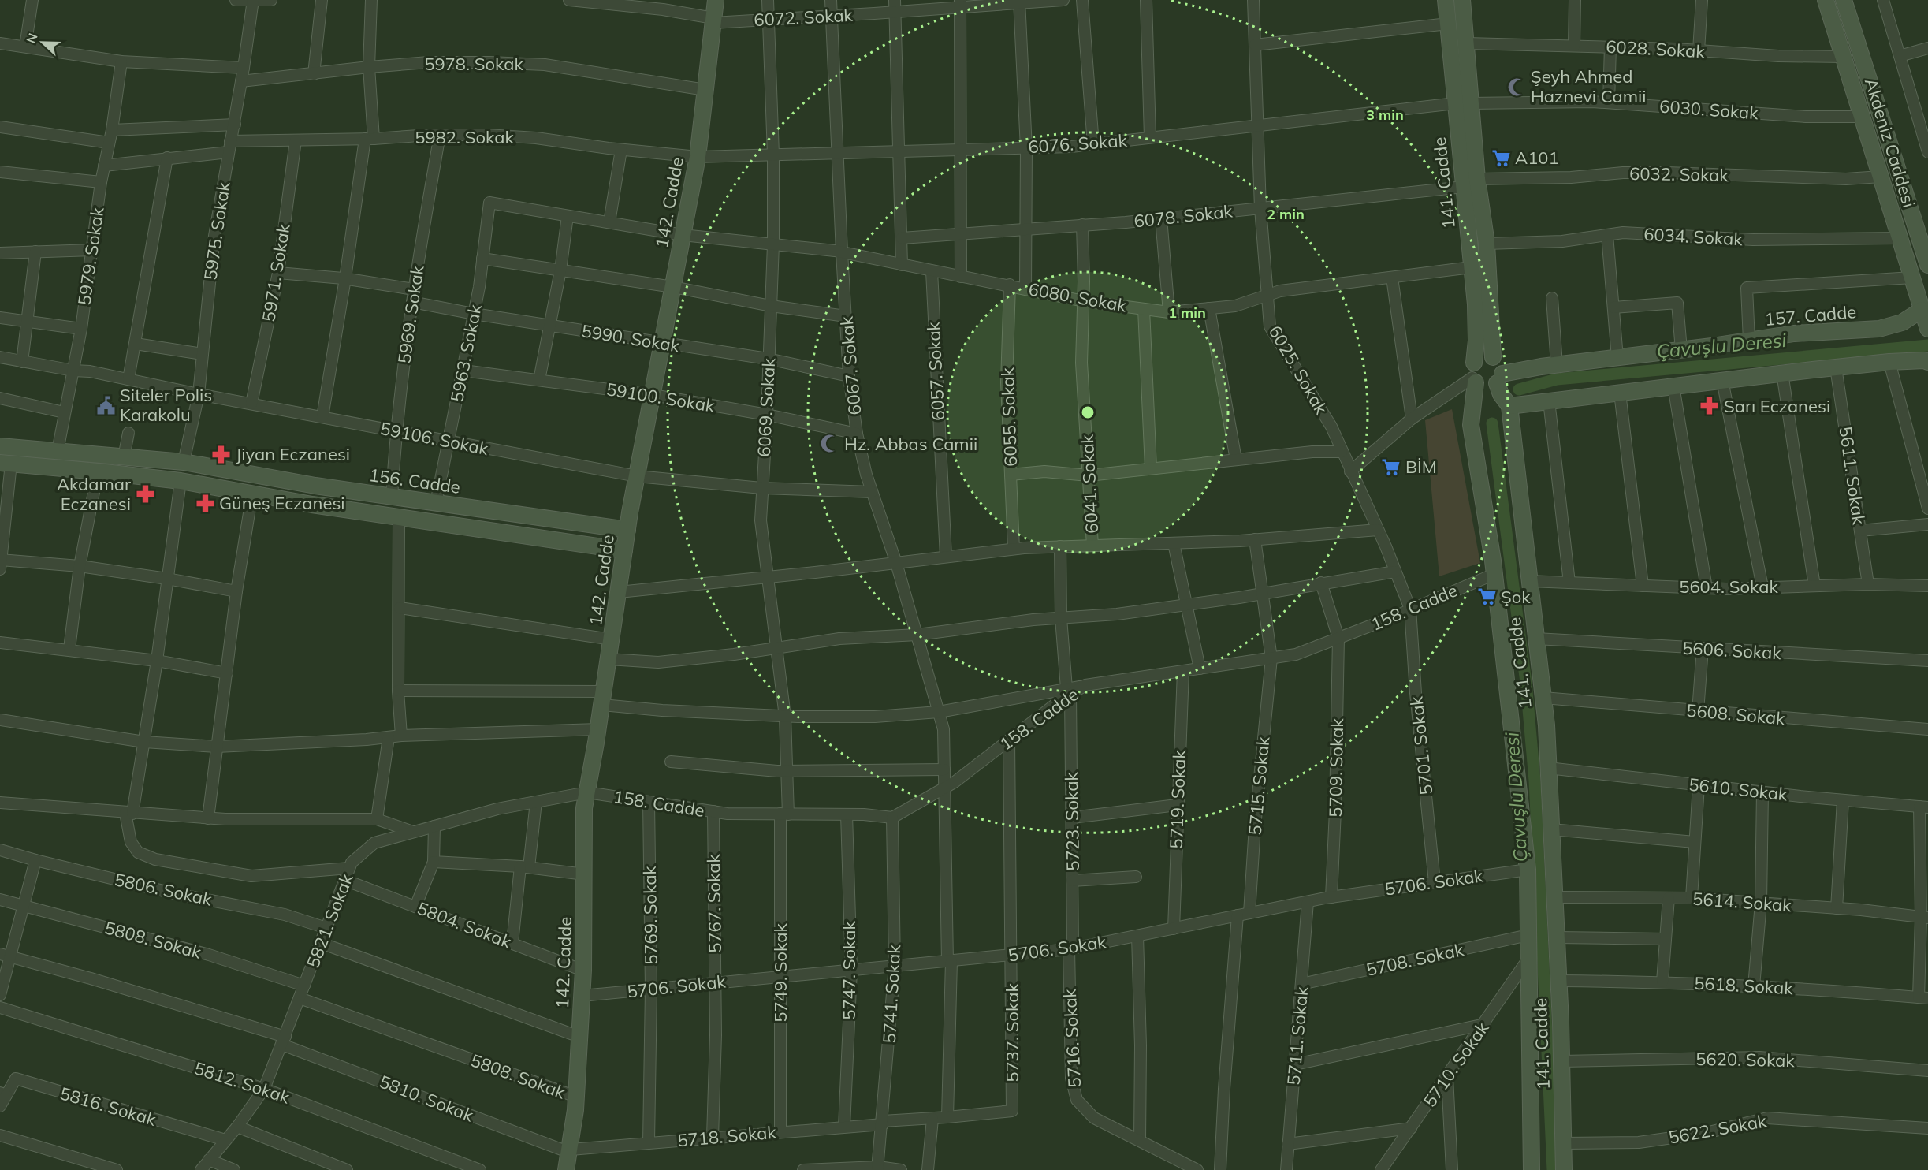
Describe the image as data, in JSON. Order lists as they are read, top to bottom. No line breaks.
{"streets":{"street":["6072. Sokak","6028. Sokak","5978. Sokak","6030. Sokak","5982. Sokak","Akdeniz Caddesi","6076. Sokak","6032. Sokak","141. Cadde","142. Cadde","6078. Sokak","5975. Sokak","6034. Sokak","5979. Sokak","5971. Sokak","6080. Sokak","5969. Sokak","157. Cadde","5990. Sokak","5963. Sokak","6067. Sokak","6025. Sokak","6057. Sokak","59100. Sokak","6069. Sokak","6055. Sokak","59106. Sokak","5611. Sokak","156. Cadde","6041. Sokak","5604. Sokak","158. Cadde","5606. Sokak","5608. Sokak","5701. Sokak","5709. Sokak","5715. Sokak","5610. Sokak","5719. Sokak","5723. Sokak","5706. Sokak","5806. Sokak","5614. Sokak","5767. Sokak","5769. Sokak","5821. Sokak","5804. Sokak","5808. Sokak","5708. Sokak","5747. Sokak","5749. Sokak","5618. Sokak","5741. Sokak","5737. Sokak","5711. Sokak","5716. Sokak","5620. Sokak","5710. Sokak","5812. Sokak","5810. Sokak","5816. Sokak","5622. Sokak","5718. Sokak"]},"crossings":[["6072. Sokak","142. Cadde"],["6072. Sokak","6067. Sokak"],["6072. Sokak","6069. Sokak"],["6028. Sokak","Akdeniz Caddesi"],["6028. Sokak","141. Cadde"],["5978. Sokak","142. Cadde"],["5978. Sokak","5975. Sokak"],["6030. Sokak","Akdeniz Caddesi"],["6030. Sokak","6076. Sokak"],["6030. Sokak","141. Cadde"],["5982. Sokak","6076. Sokak"],["5982. Sokak","142. Cadde"],["5982. Sokak","5975. Sokak"],["5982. Sokak","5971. Sokak"],["5982. Sokak","5969. Sokak"],["Akdeniz Caddesi","6032. Sokak"],["Akdeniz Caddesi","6034. Sokak"],["Akdeniz Caddesi","157. Cadde"],["6076. Sokak","141. Cadde"],["6076. Sokak","142. Cadde"],["6076. Sokak","6067. Sokak"],["6076. Sokak","6025. Sokak"],["6076. Sokak","6069. Sokak"],["6032. Sokak","141. Cadde"],["6032. Sokak","6078. Sokak"],["141. Cadde","6078. Sokak"],["141. Cadde","6034. Sokak"],["141. Cadde","6080. Sokak"],["141. Cadde","157. Cadde"],["141. Cadde","5604. Sokak"],["141. Cadde","158. Cadde"],["141. Cadde","5606. Sokak"],["141. Cadde","5608. Sokak"],["141. Cadde","5610. Sokak"],["141. Cadde","5706. Sokak"],["141. Cadde","5614. Sokak"],["141. Cadde","5708. Sokak"],["141. Cadde","5618. Sokak"],["141. Cadde","5620. Sokak"],["141. Cadde","5710. Sokak"],["141. Cadde","5622. Sokak"],["142. Cadde","6080. Sokak"],["142. Cadde","5990. Sokak"],["142. Cadde","59100. Sokak"],["142. Cadde","59106. Sokak"],["142. Cadde","156. Cadde"],["142. Cadde","158. Cadde"],["142. Cadde","5706. Sokak"],["142. Cadde","5821. Sokak"],["142. Cadde","5804. Sokak"],["142. Cadde","5808. Sokak"],["142. Cadde","5810. Sokak"],["142. Cadde","5718. Sokak"],["6078. Sokak","6025. Sokak"],["6078. Sokak","6041. Sokak"],["5975. Sokak","59106. Sokak"],["5975. Sokak","156. Cadde"],["5979. Sokak","59106. Sokak"],["5979. Sokak","156. Cadde"],["5971. Sokak","59106. Sokak"],["6080. Sokak","5963. Sokak"],["6080. Sokak","6067. Sokak"],["6080. Sokak","6025. Sokak"],["6080. Sokak","6057. Sokak"],["6080. Sokak","6069. Sokak"],["6080. Sokak","6055. Sokak"],["6080. Sokak","6041. Sokak"],["5969. Sokak","5990. Sokak"],["5969. Sokak","59106. Sokak"],["5969. Sokak","156. Cadde"],["5990. Sokak","5963. Sokak"],["5990. Sokak","6067. Sokak"],["5990. Sokak","6069. Sokak"],["5963. Sokak","59100. Sokak"],["5963. Sokak","59106. Sokak"],["5963. Sokak","156. Cadde"],["6067. Sokak","59100. Sokak"],["6067. Sokak","59106. Sokak"],["6067. Sokak","158. Cadde"],["6067. Sokak","5706. Sokak"],["6067. Sokak","5737. Sokak"],["6025. Sokak","158. Cadde"],["6025. Sokak","5701. Sokak"],["59100. Sokak","6069. Sokak"],["6069. Sokak","59106. Sokak"],["6069. Sokak","158. Cadde"],["6069. Sokak","5749. Sokak"],["5611. Sokak","5604. Sokak"],["158. Cadde","5701. Sokak"],["158. Cadde","5709. Sokak"],["158. Cadde","5715. Sokak"],["158. Cadde","5719. Sokak"],["158. Cadde","5723. Sokak"],["158. Cadde","5767. Sokak"],["158. Cadde","5769. Sokak"],["158. Cadde","5821. Sokak"],["158. Cadde","5747. Sokak"],["158. Cadde","5749. Sokak"],["158. Cadde","5741. Sokak"],["158. Cadde","5737. Sokak"],["5701. Sokak","5706. Sokak"],["5709. Sokak","5706. Sokak"],["5715. Sokak","5706. Sokak"],["5719. Sokak","5706. Sokak"],["5723. Sokak","5706. Sokak"],["5723. Sokak","5716. Sokak"],["5706. Sokak","5767. Sokak"],["5706. Sokak","5769. Sokak"],["5706. Sokak","5747. Sokak"],["5706. Sokak","5749. Sokak"],["5706. Sokak","5741. Sokak"],["5706. Sokak","5737. Sokak"],["5706. Sokak","5711. Sokak"],["5706. Sokak","5716. Sokak"],["5806. Sokak","5821. Sokak"],["5767. Sokak","5718. Sokak"],["5769. Sokak","5718. Sokak"],["5821. Sokak","5804. Sokak"],["5821. Sokak","5808. Sokak"],["5821. Sokak","5812. Sokak"],["5821. Sokak","5810. Sokak"],["5821. Sokak","5816. Sokak"],["5708. Sokak","5711. Sokak"],["5747. Sokak","5718. Sokak"],["5749. Sokak","5718. Sokak"],["5741. Sokak","5737. Sokak"],["5741. Sokak","5718. Sokak"],["5737. Sokak","5718. Sokak"],["5810. Sokak","5718. Sokak"]],"water":["Çavuşlu Deresi"],"places":{"mosque":["Şeyh Ahmed Haznevi Camii","Hz. Abbas Camii"],"supermarket":["A101","BİM","Şok"],"public building":["Siteler Polis Karakolu"],"pharmacy":["Sarı Eczanesi","Jiyan Eczanesi","Akdamar Eczanesi","Güneş Eczanesi"]},"north":"left","rings":["3 min","2 min","1 min"]}
